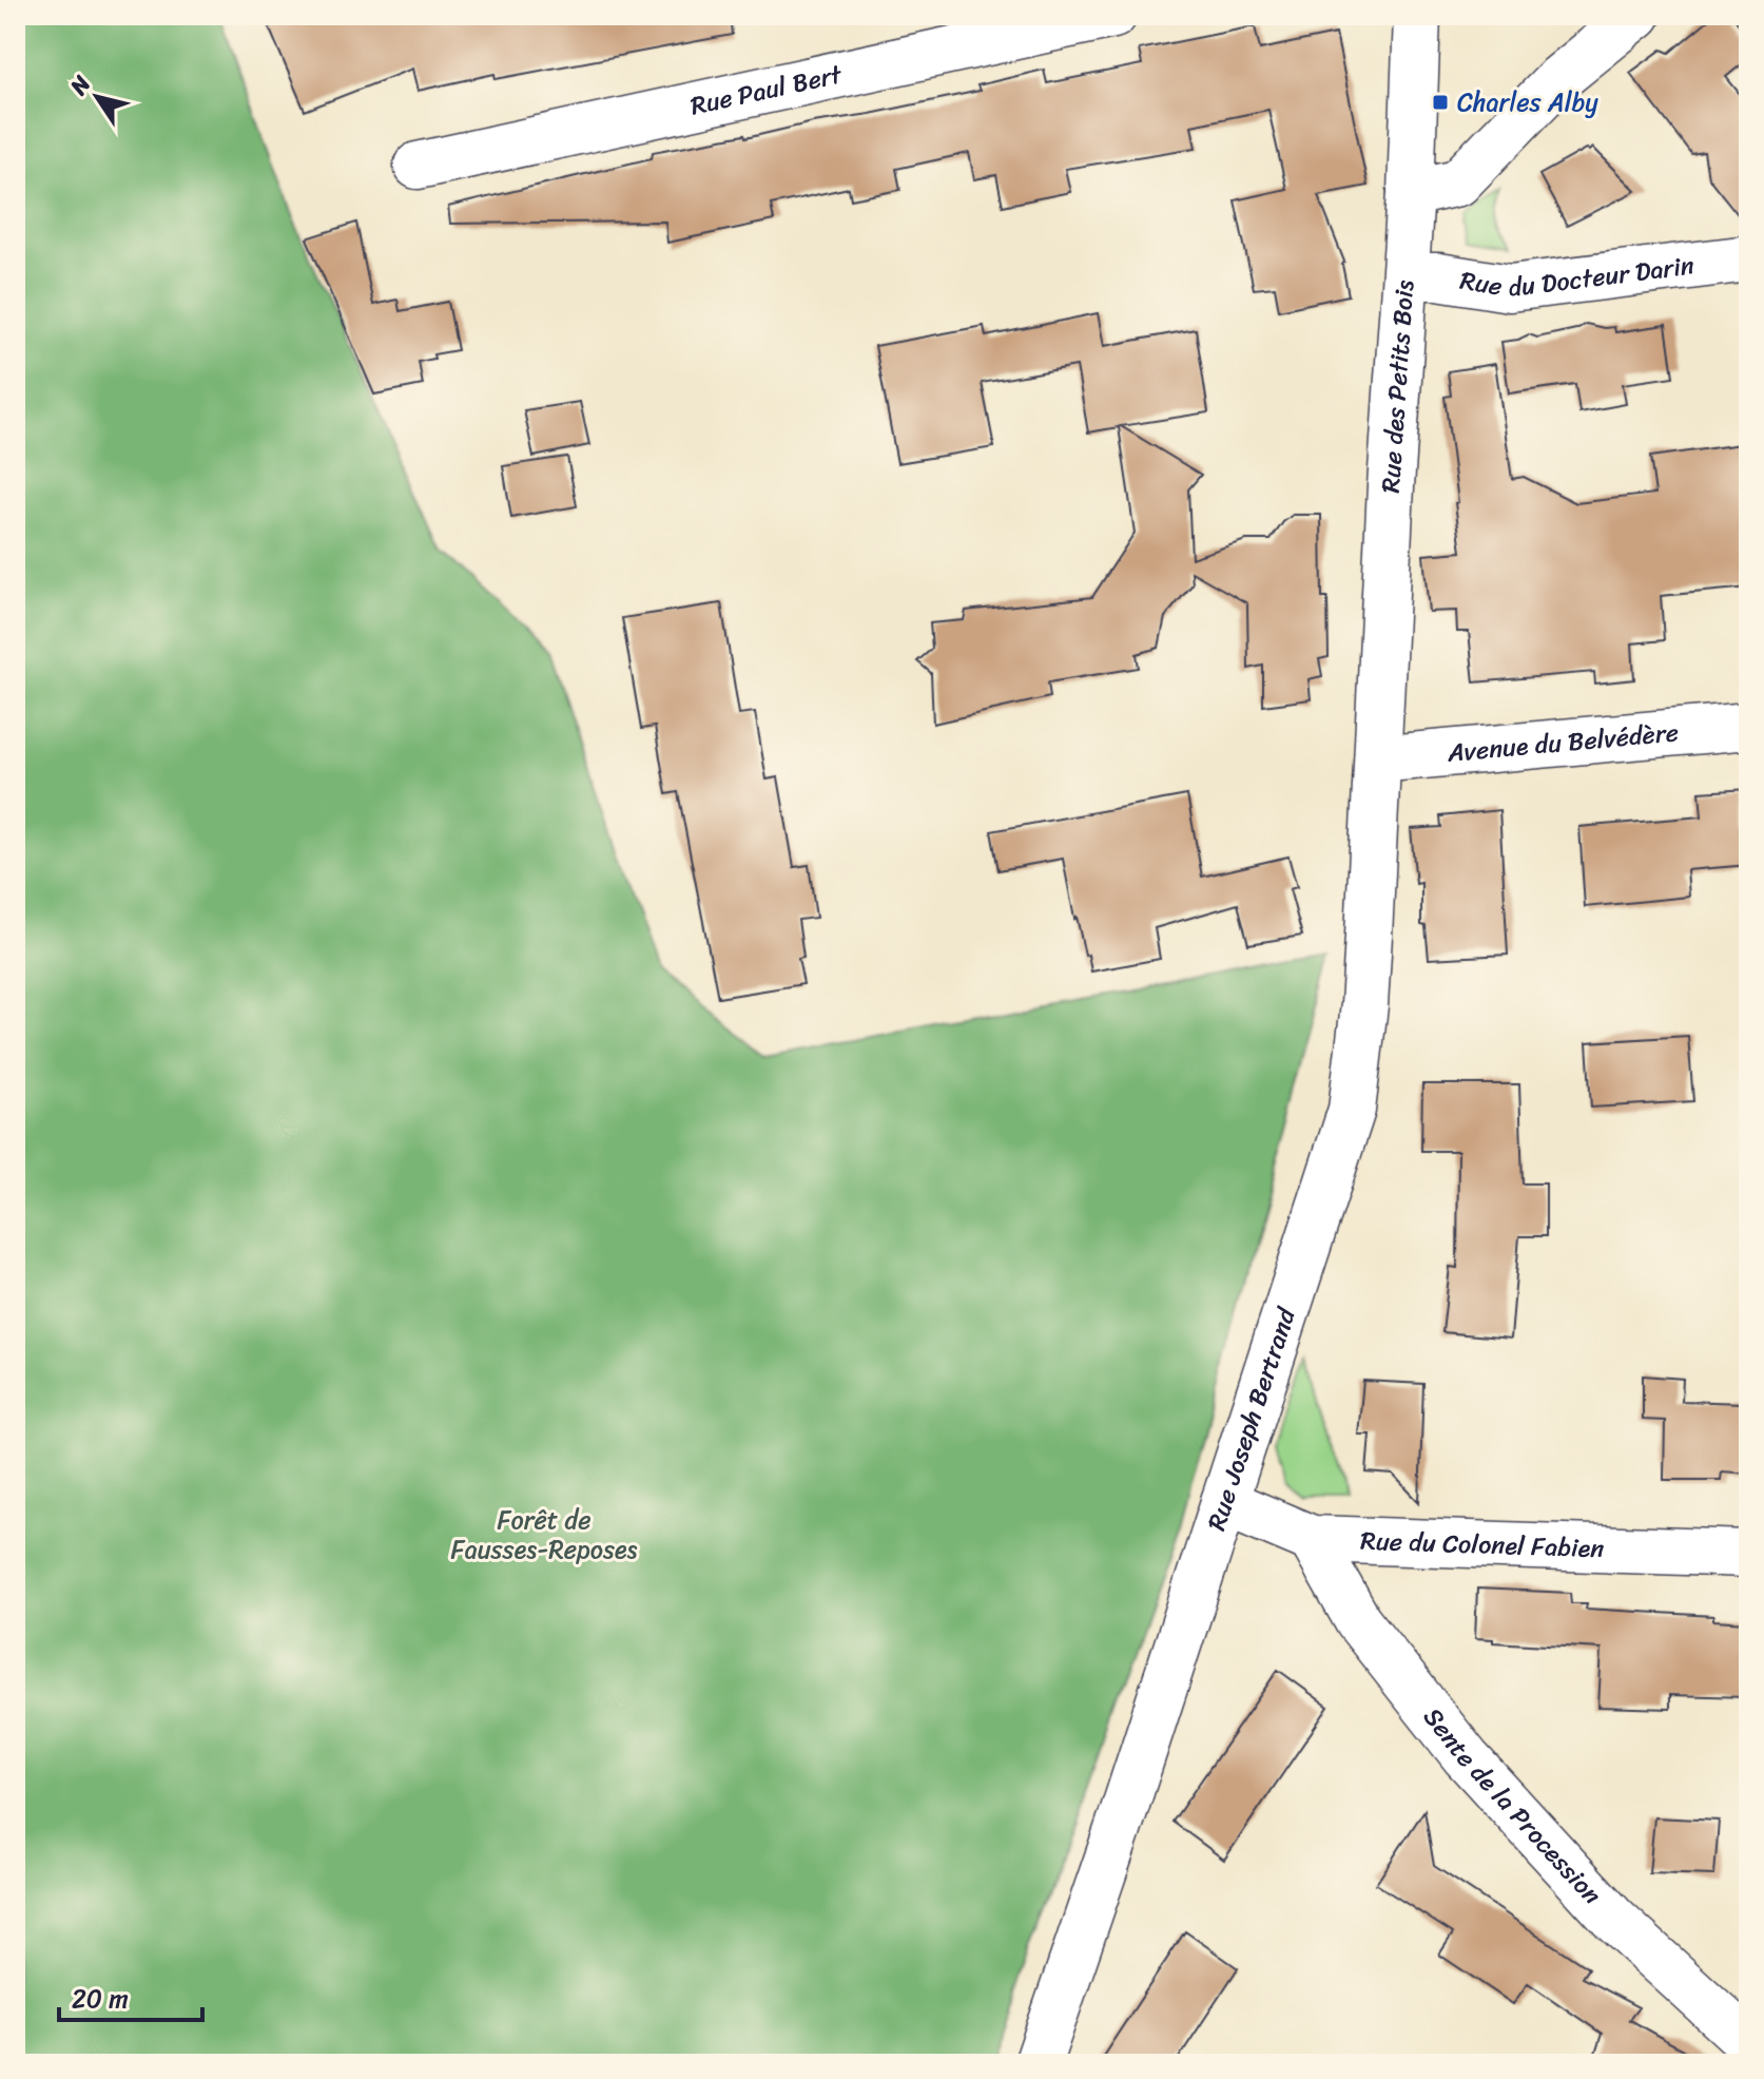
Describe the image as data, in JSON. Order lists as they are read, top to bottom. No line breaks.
{"streets":{"street":["Rue Paul Bert","Rue du Docteur Darin","Rue des Petits Bois","Avenue du Belvédère","Rue Joseph Bertrand","Rue du Colonel Fabien","Sente de la Procession"]},"crossings":[["Rue du Docteur Darin","Rue des Petits Bois"],["Rue des Petits Bois","Avenue du Belvédère"],["Rue des Petits Bois","Rue Joseph Bertrand"],["Avenue du Belvédère","Rue Joseph Bertrand"],["Rue Joseph Bertrand","Rue du Colonel Fabien"],["Rue du Colonel Fabien","Sente de la Procession"]],"parks":["Forêt de Fausses-Reposes"],"places":{"transit":["Charles Alby"]},"scale_bar":"20 m","north":"top left"}
